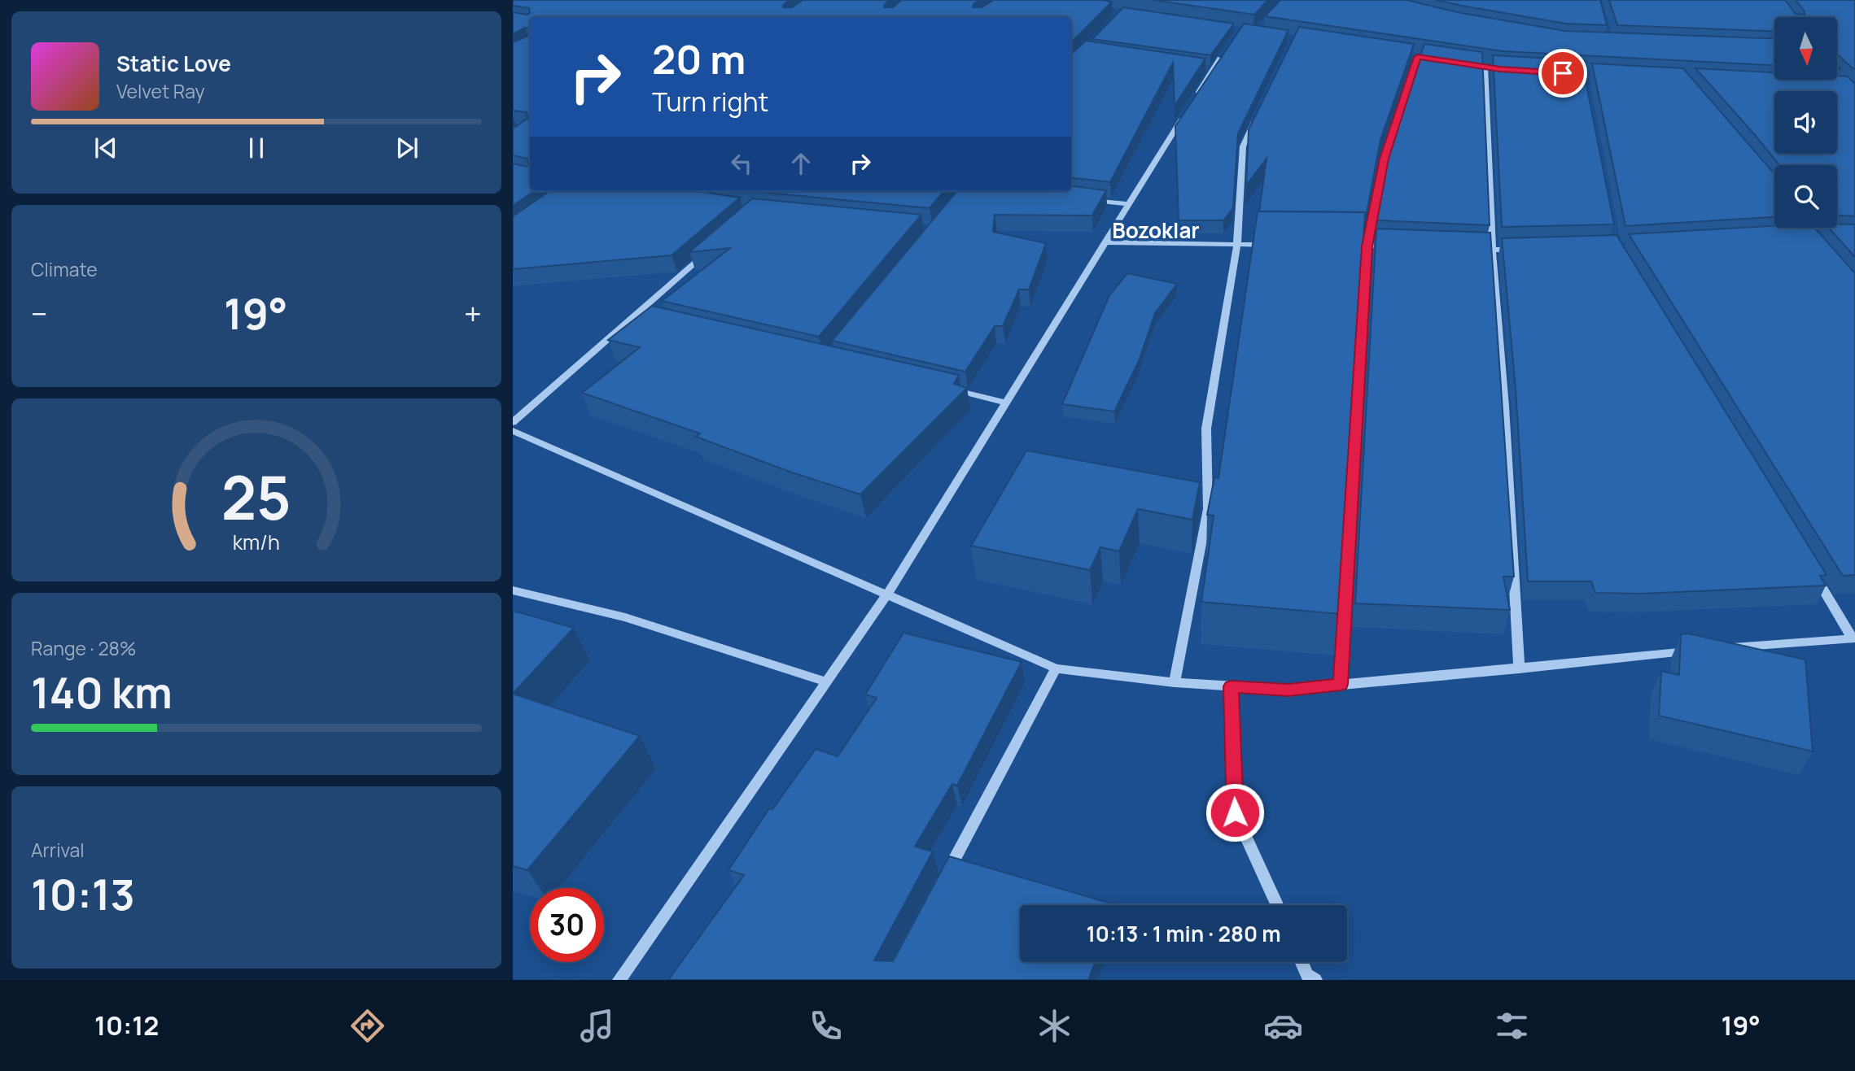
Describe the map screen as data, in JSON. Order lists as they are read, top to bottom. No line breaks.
{"districts":["Bozoklar"],"north":"bottom","page":{"turn":["20 m","Turn right"],"song":["Static Love","Velvet Ray"],"tile":["Climate",["Range · 28%","140 km"],["Arrival","10:13"]],"heat":["−","19°","+"],"limit":"30","trip":"10:13 · 1 min · 280 m","tabs":["10:12","19°"],"gauge":["25","km/h"]}}
